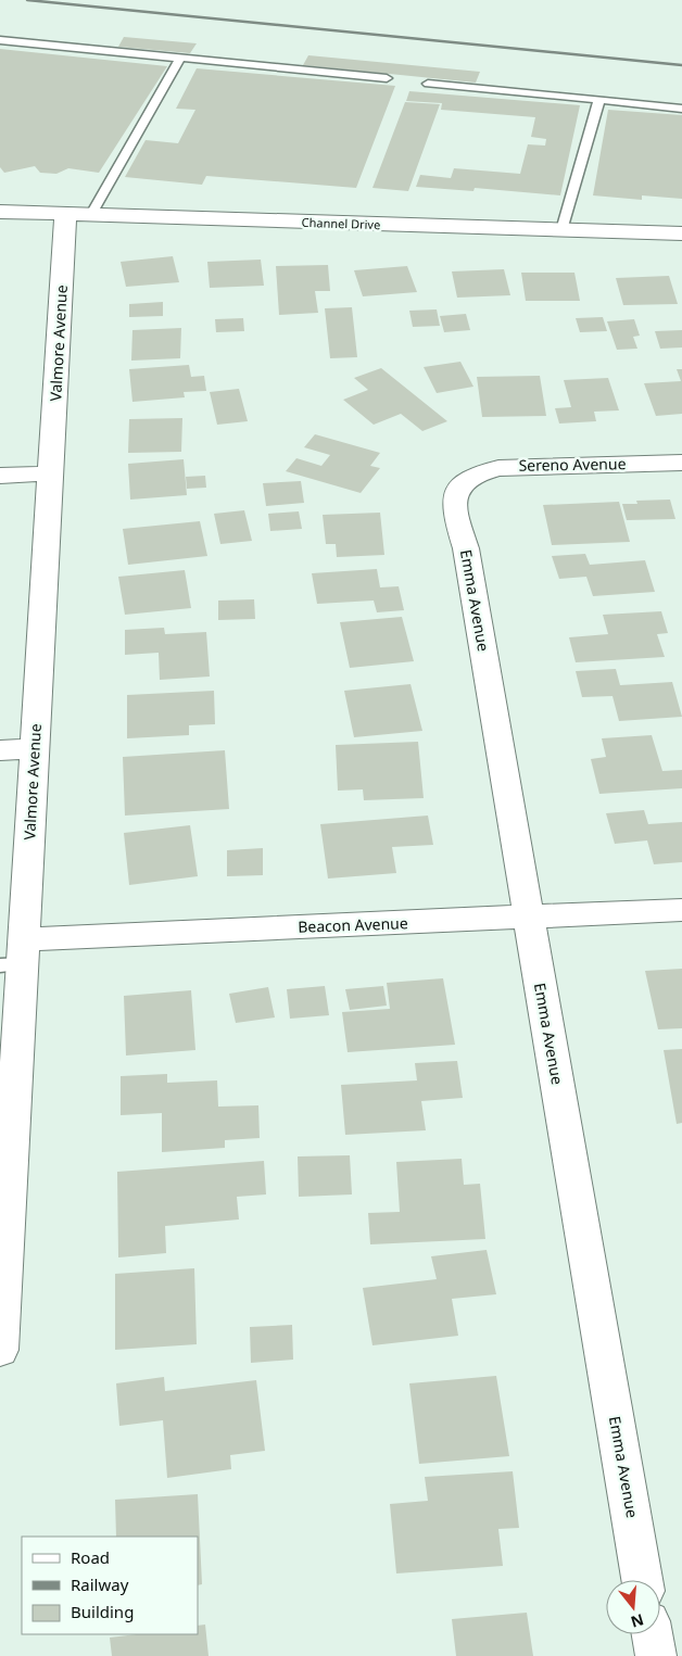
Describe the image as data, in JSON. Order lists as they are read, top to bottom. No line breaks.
{"streets":{"street":["Channel Drive","Valmore Avenue","Sereno Avenue","Emma Avenue","Beacon Avenue"]},"crossings":[["Channel Drive","Valmore Avenue"],["Valmore Avenue","Beacon Avenue"],["Sereno Avenue","Emma Avenue"],["Emma Avenue","Beacon Avenue"]],"legend":["Road","Railway","Building"],"north":"bottom"}
